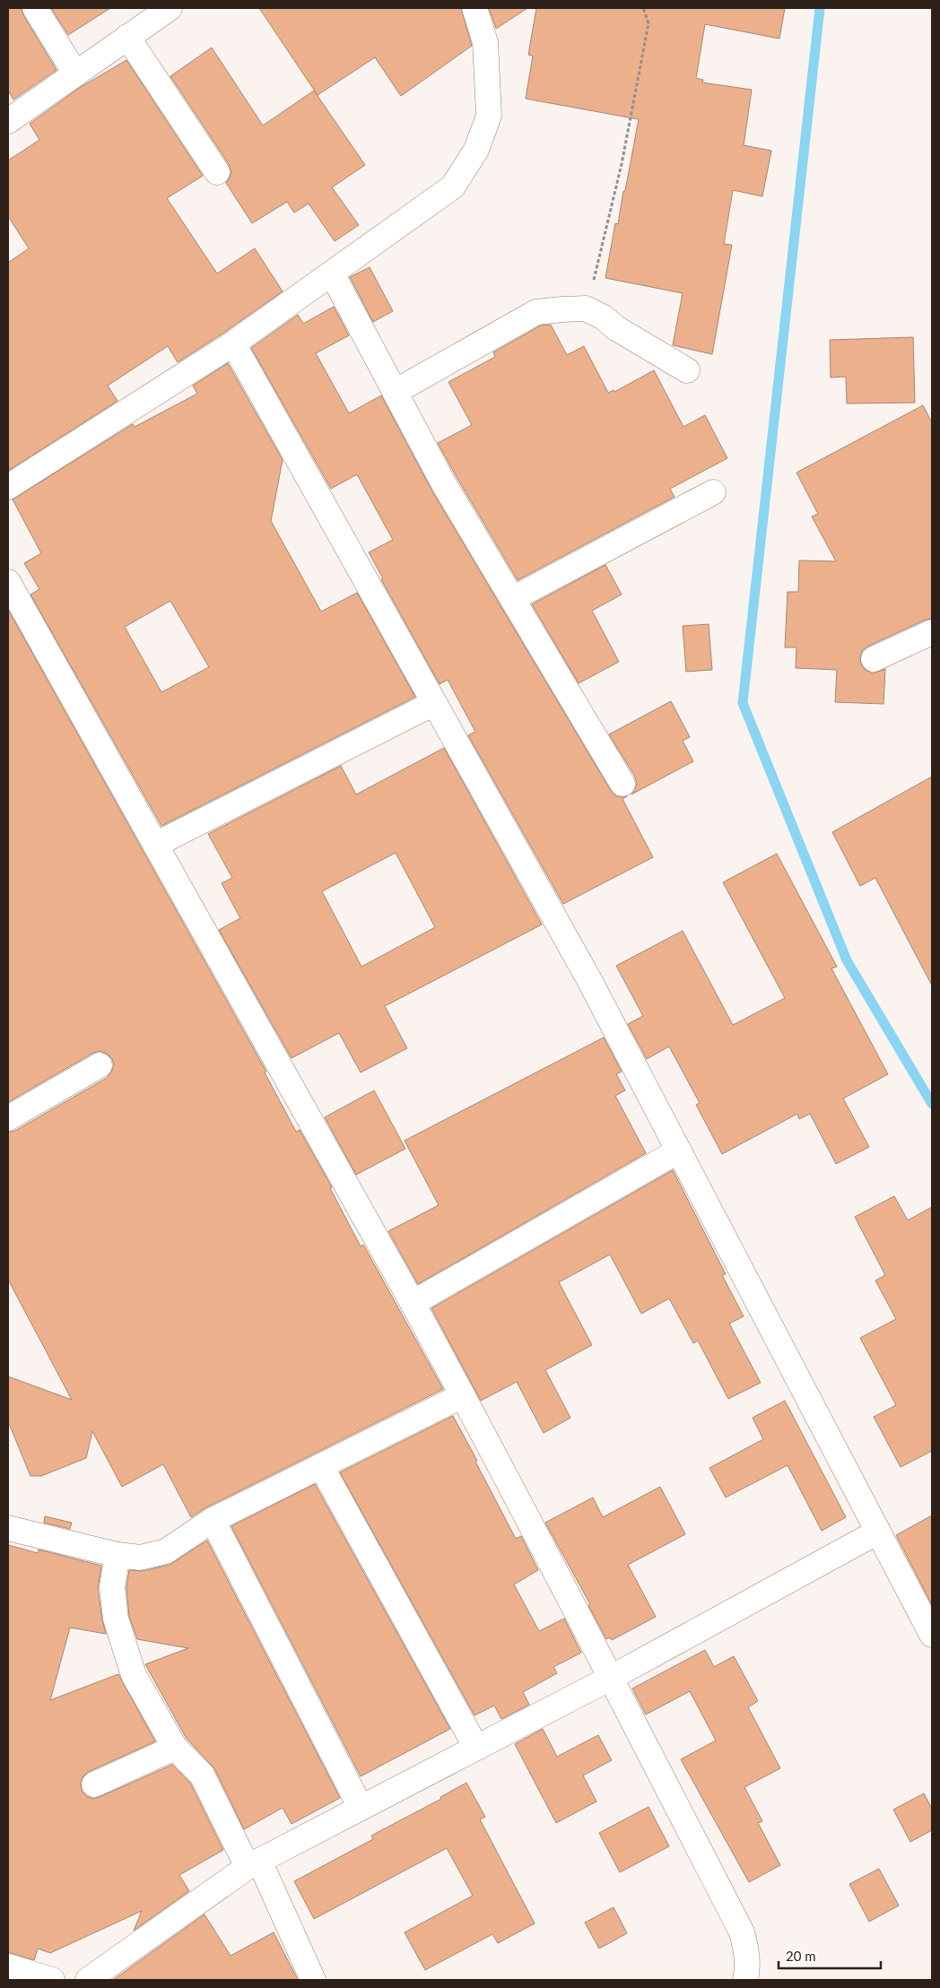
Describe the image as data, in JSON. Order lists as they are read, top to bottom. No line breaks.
{"scale_bar":"20 m"}
